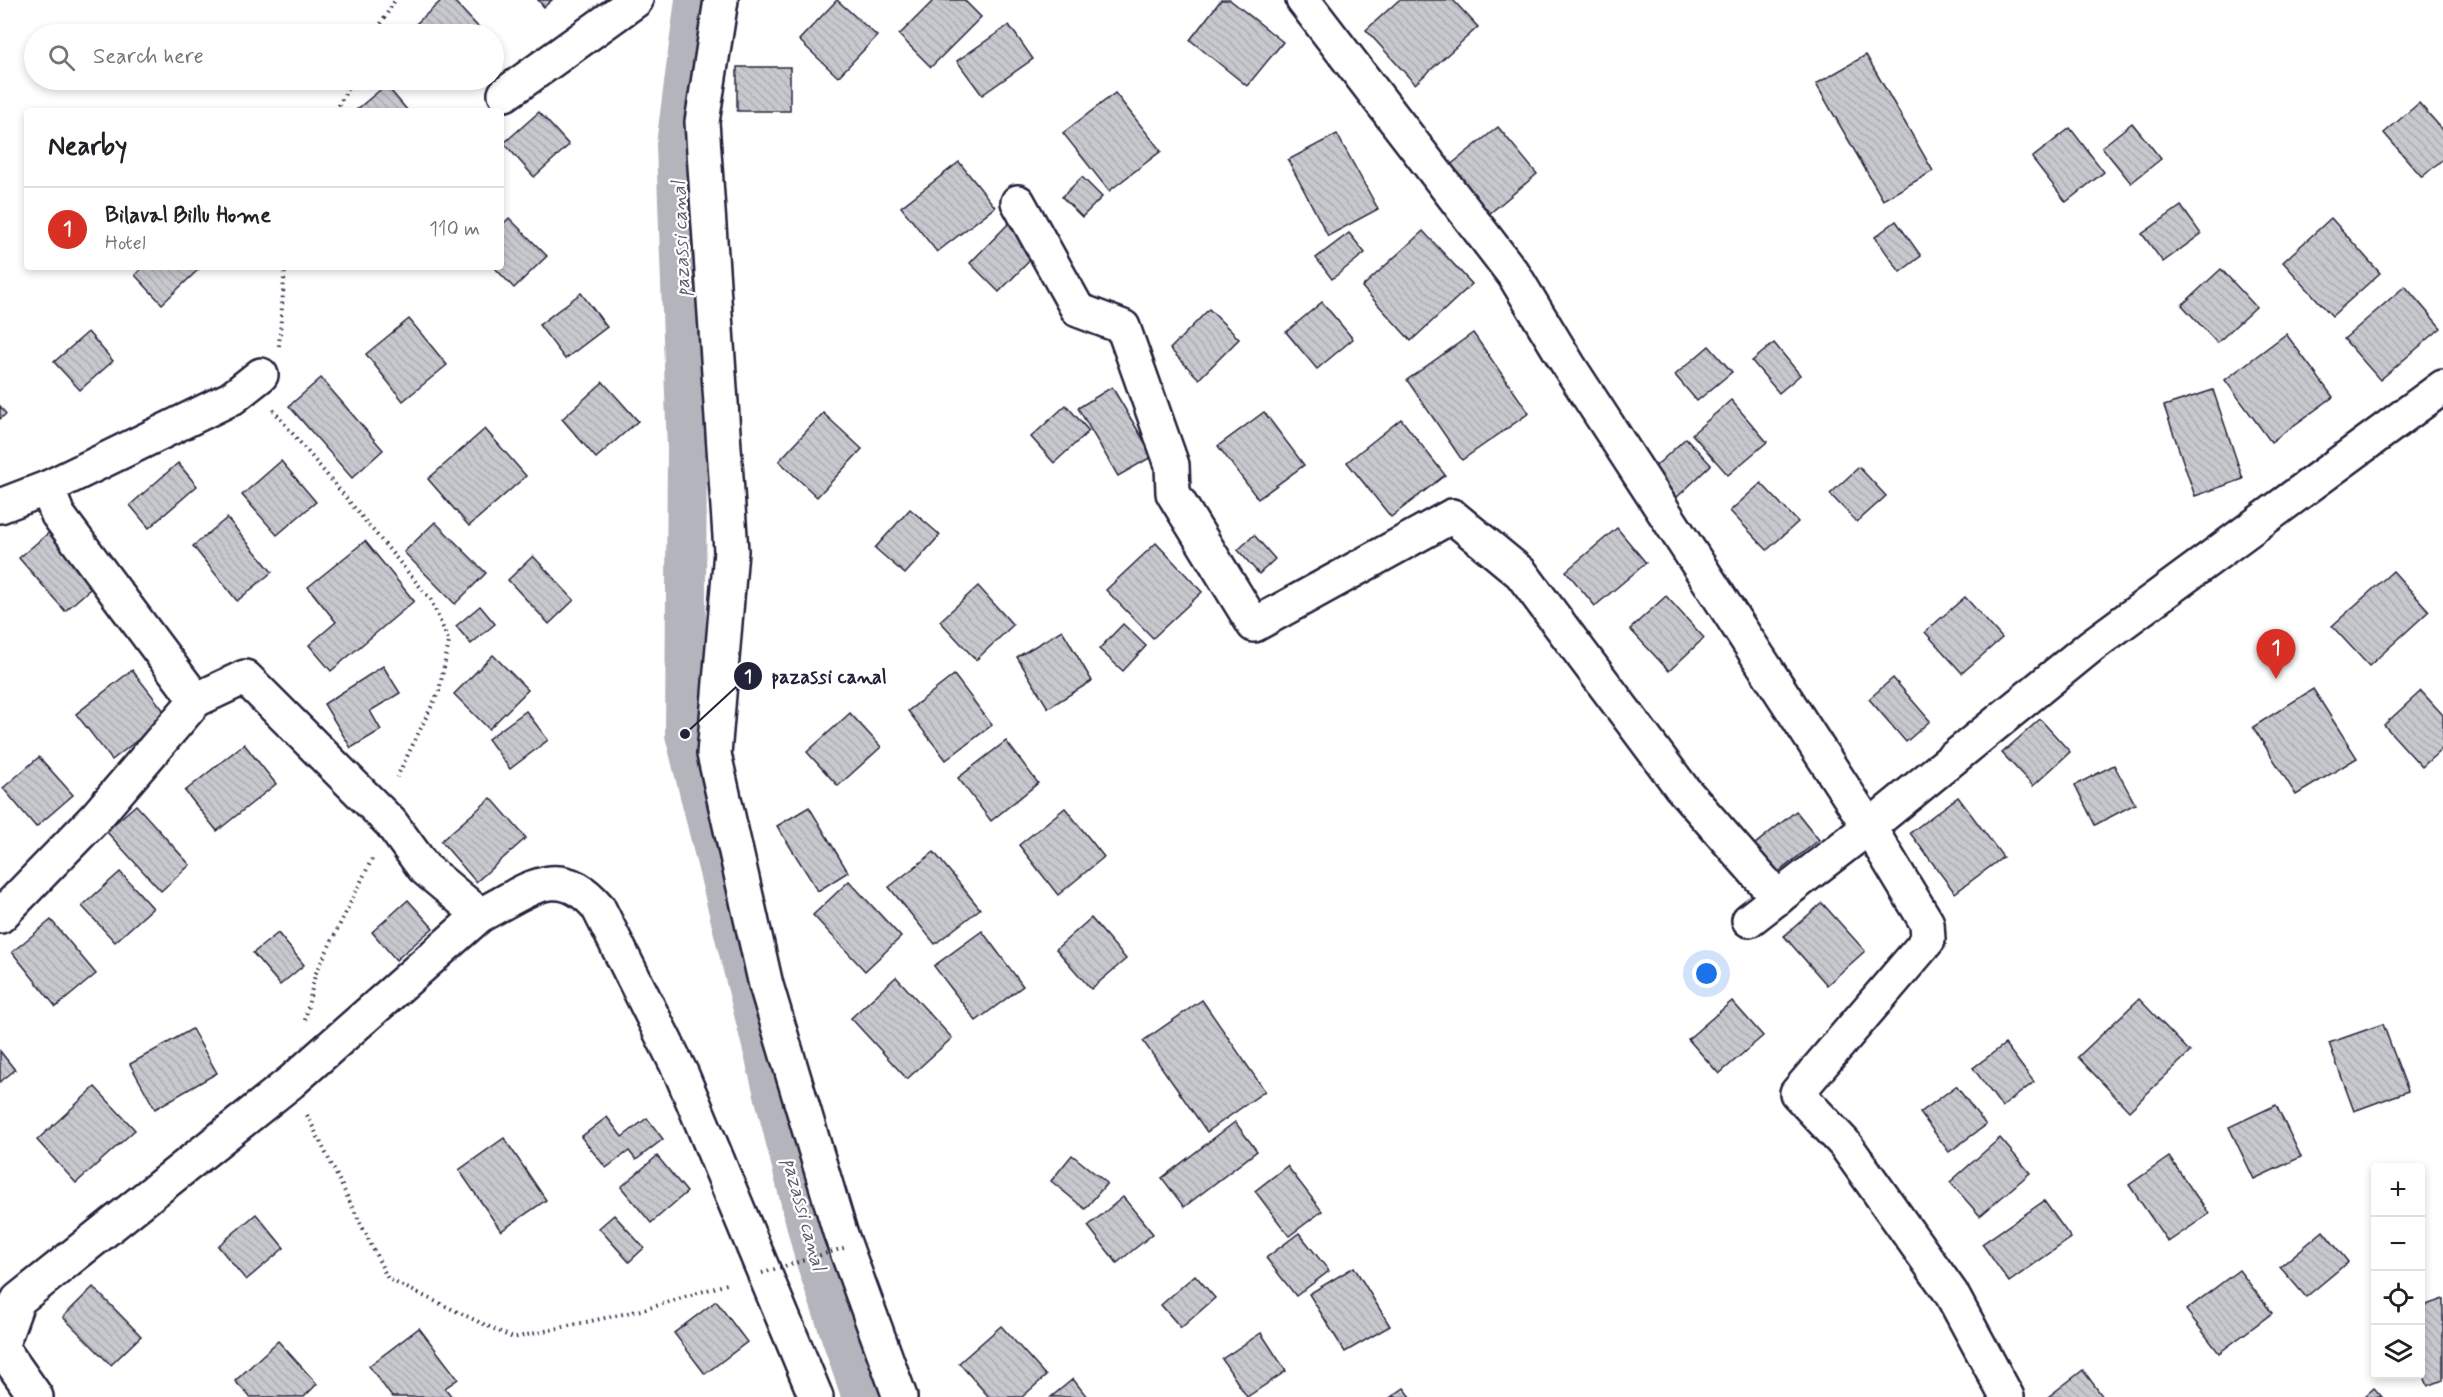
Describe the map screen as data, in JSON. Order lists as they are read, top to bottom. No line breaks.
{"water":["pazassi canal"],"places":["pazassi canal"],"page":{"search":"Search here","heading":"Nearby","list":[{"mark":"1","name":"Bilaval Billu Home","note":"Hotel","value":"110 m"}],"pins":"1","map_buttons":["+","−"]}}
